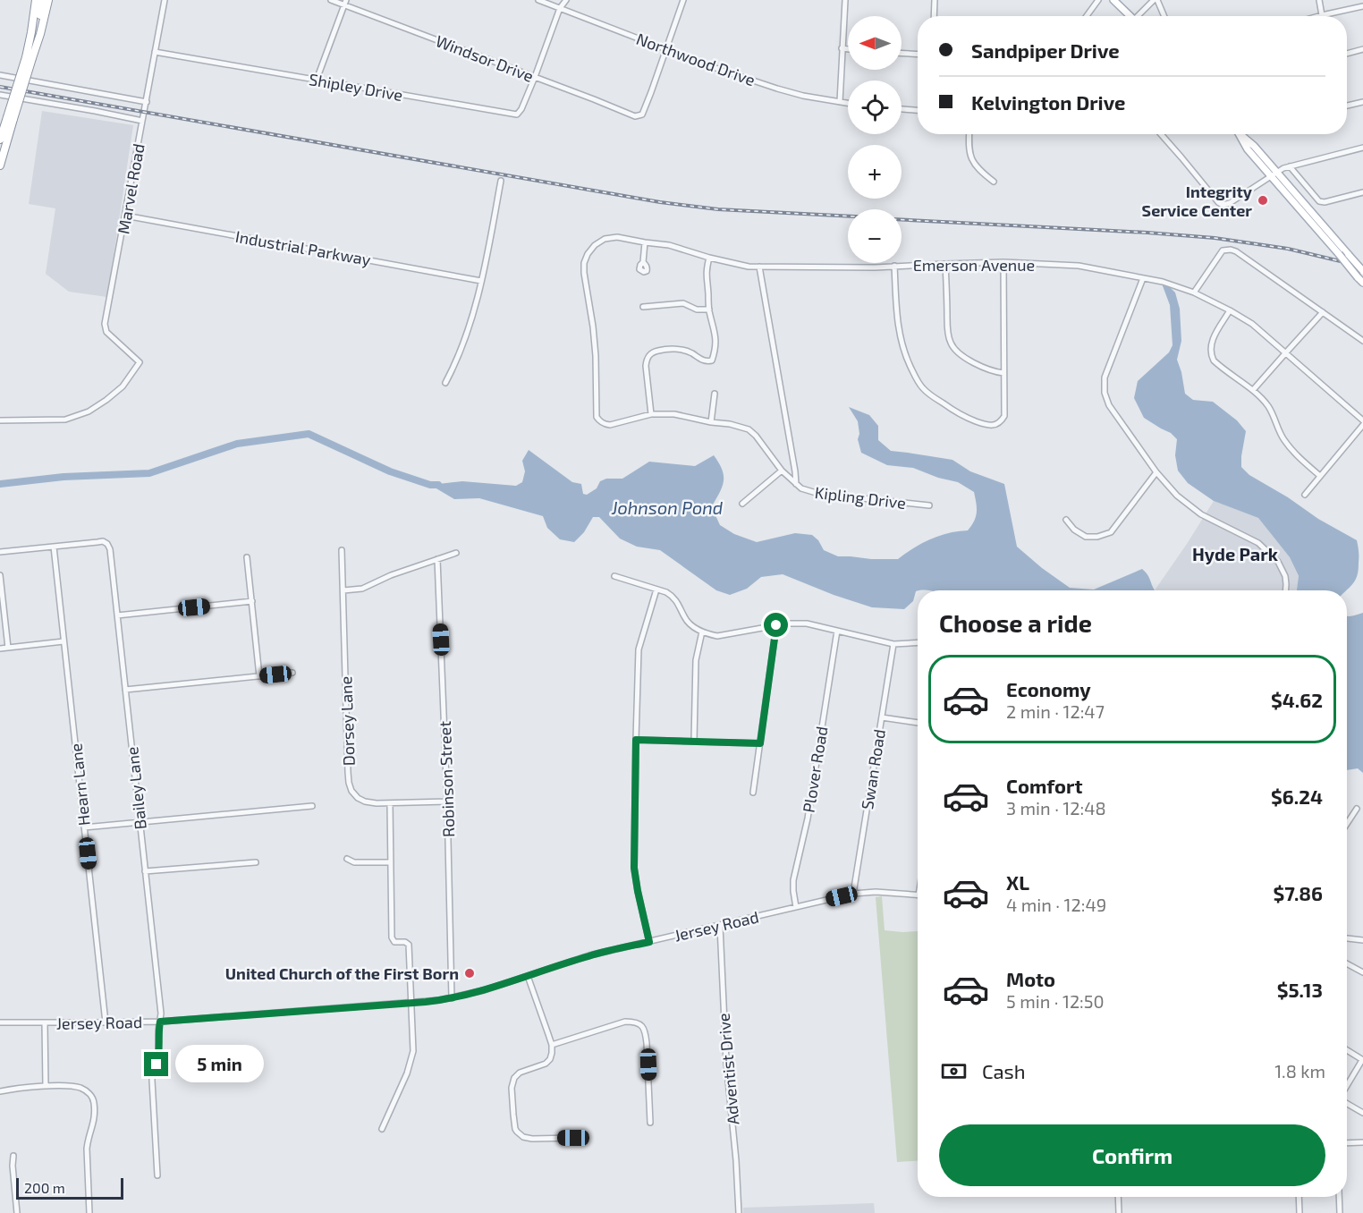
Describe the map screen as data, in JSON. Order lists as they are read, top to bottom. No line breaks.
{"streets":{"street":["Windsor Drive","Northwood Drive","Shipley Drive","Marvel Road","Industrial Parkway","Emerson Avenue","Kipling Drive","Dorsey Lane","Plover Road","Swan Road","Robinson Street","Hearn Lane","Bailey Lane","Jersey Road","Adventist Drive"]},"crossings":[["Windsor Drive","Northwood Drive"],["Windsor Drive","Shipley Drive"],["Northwood Drive","Shipley Drive"],["Shipley Drive","Marvel Road"],["Marvel Road","Industrial Parkway"],["Emerson Avenue","Kipling Drive"],["Dorsey Lane","Robinson Street"],["Plover Road","Jersey Road"],["Swan Road","Jersey Road"],["Robinson Street","Jersey Road"],["Hearn Lane","Bailey Lane"],["Hearn Lane","Jersey Road"],["Bailey Lane","Jersey Road"],["Jersey Road","Adventist Drive"]],"districts":["Hyde Park"],"water":["Johnson Pond"],"places":["Integrity Service Center","United Church of the First Born"],"scale_bar":"200 m","north":"left","page":{"map_buttons":["+","−"],"banner":["Sandpiper Drive","Kelvington Drive"],"heading":"Choose a ride","list":[{"name":"Economy","note":"2 min · 12:47","value":"$4.62"},{"name":"Comfort","note":"3 min · 12:48","value":"$6.24"},{"name":"XL","note":"4 min · 12:49","value":"$7.86"},{"name":"Moto","note":"5 min · 12:50","value":"$5.13"}],"pay":["Cash","1.8 km"],"bubble":"5 min","buttons":"Confirm","scale":"200 m"}}
